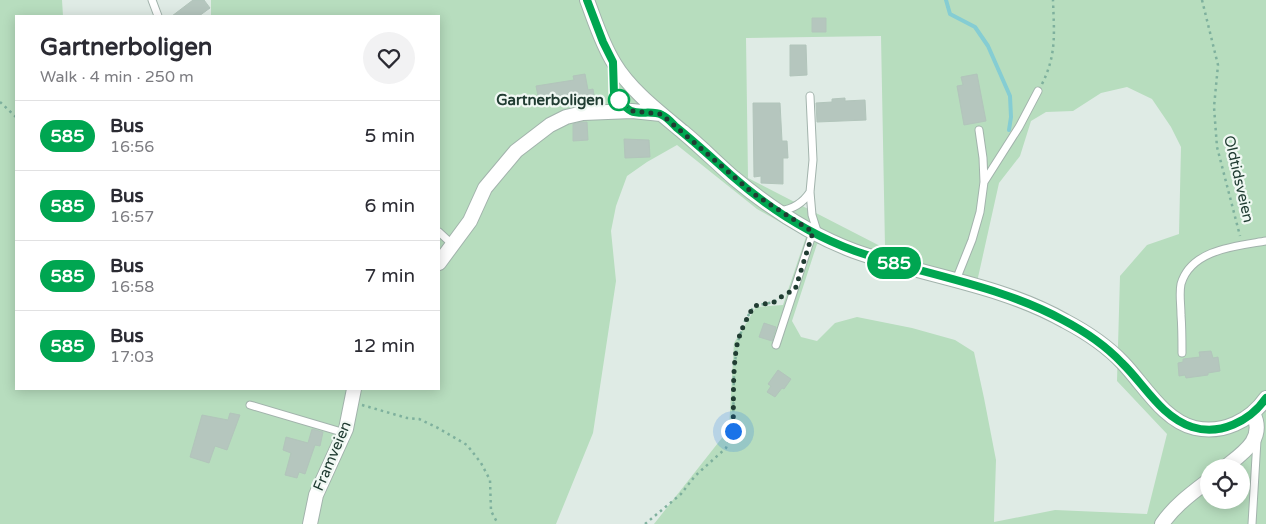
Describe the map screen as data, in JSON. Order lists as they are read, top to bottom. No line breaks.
{"streets":{"street":["Framveien"],"path":["Oldtidsveien"]},"places":["Gartnerboligen"],"lines":["bus line 585"],"page":{"on_map":"585","heading":["Gartnerboligen","Walk · 4 min · 250 m"],"list":[{"mark":"585","name":"Bus","note":"16:56","value":"5 min"},{"mark":"585","name":"Bus","note":"16:57","value":"6 min"},{"mark":"585","name":"Bus","note":"16:58","value":"7 min"},{"mark":"585","name":"Bus","note":"17:03","value":"12 min"}]}}
